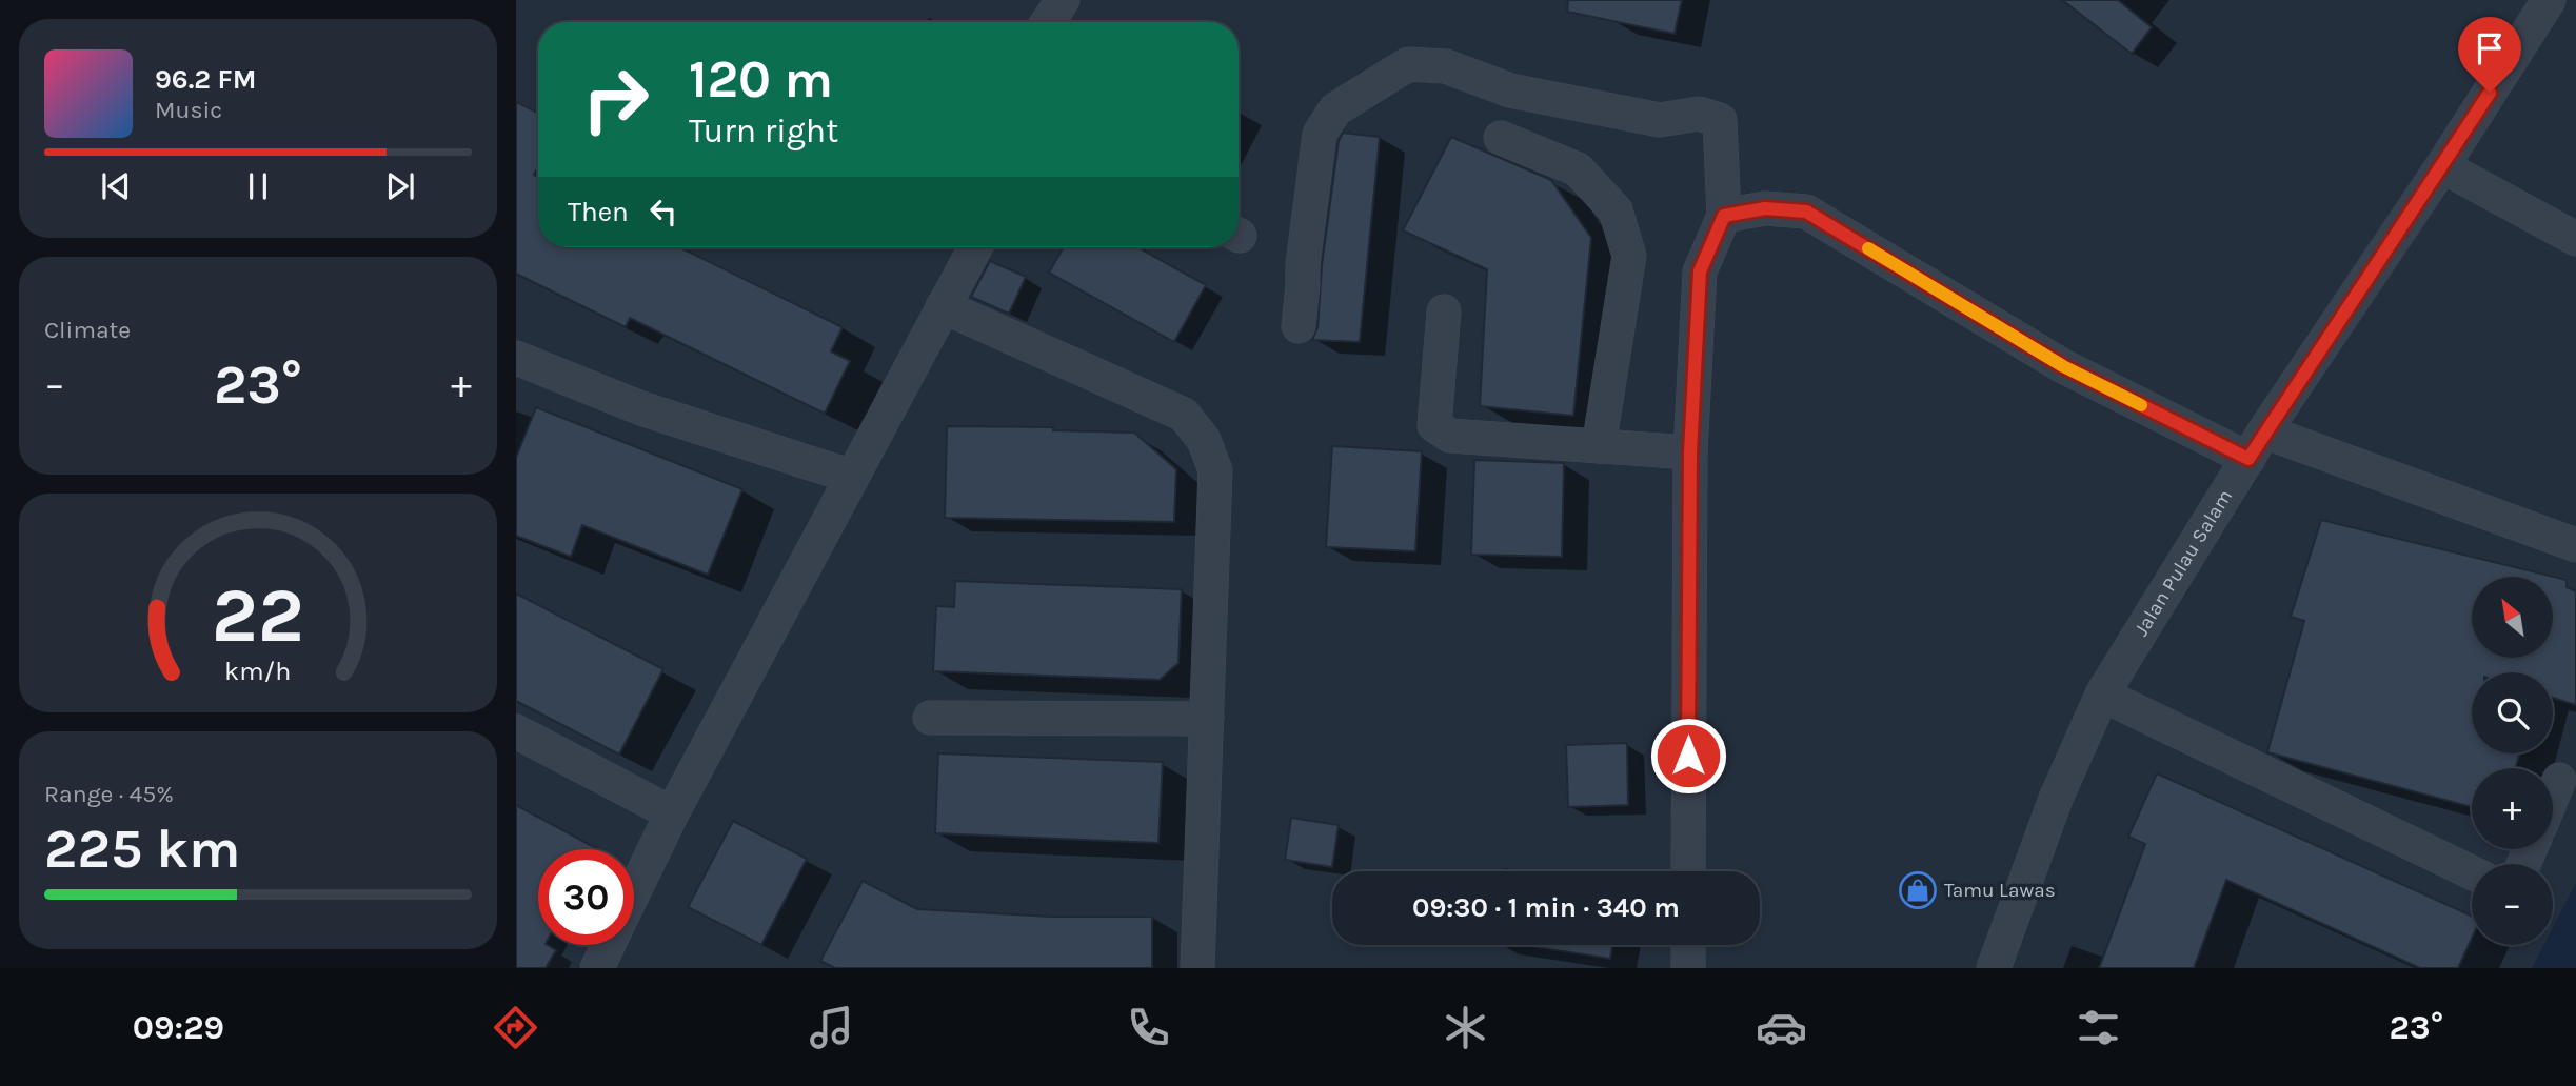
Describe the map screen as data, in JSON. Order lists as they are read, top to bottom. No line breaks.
{"streets":{"street":["Jalan Pulau Salam"]},"places":{"shop":["Tamu Lawas"]},"north":"top left","page":{"turn":["120 m","Turn right"],"song":["96.2 FM","Music"],"then":"Then","tile":["Climate",["Range · 45%","225 km"]],"heat":["−","23°","+"],"map_buttons":["+","−"],"limit":"30","trip":"09:30 · 1 min · 340 m","tabs":["09:29","23°"],"gauge":["22","km/h"]}}
